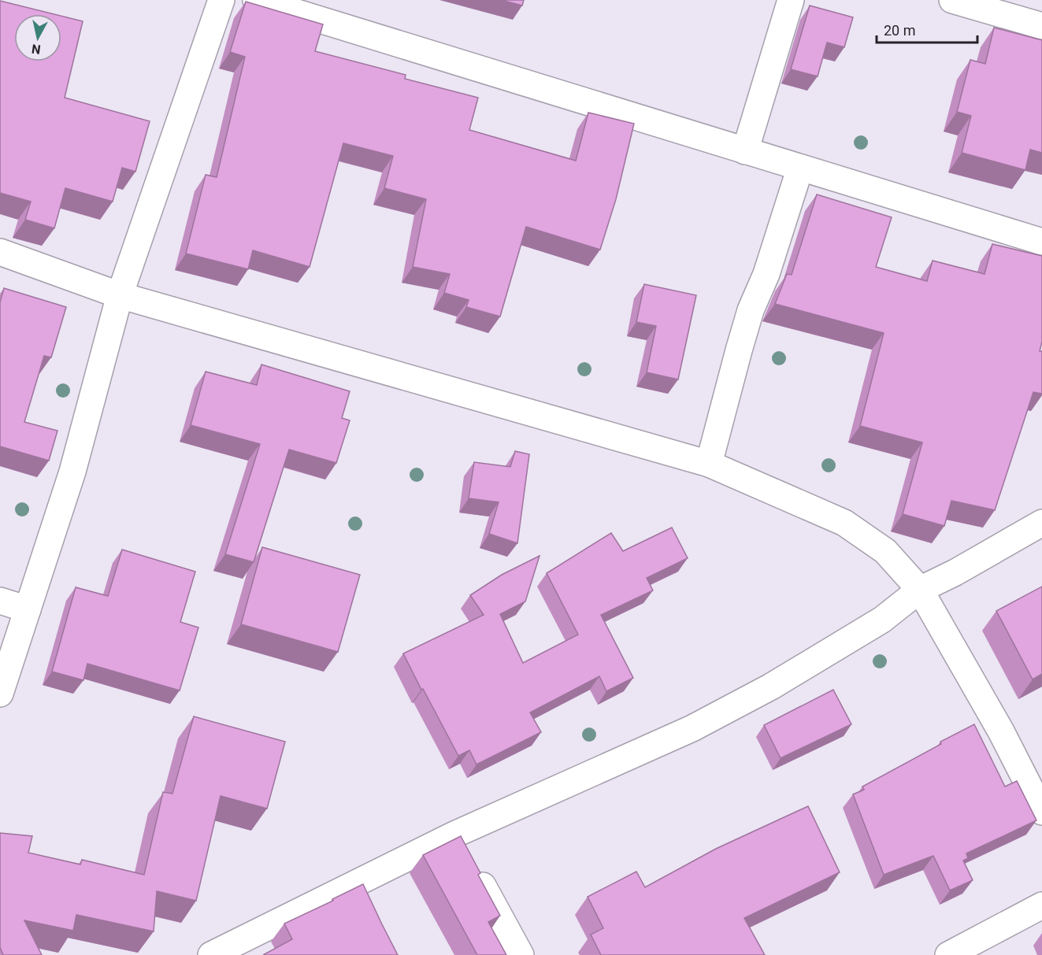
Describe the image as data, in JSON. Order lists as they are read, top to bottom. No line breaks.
{"scale_bar":"20 m","north":"bottom"}
